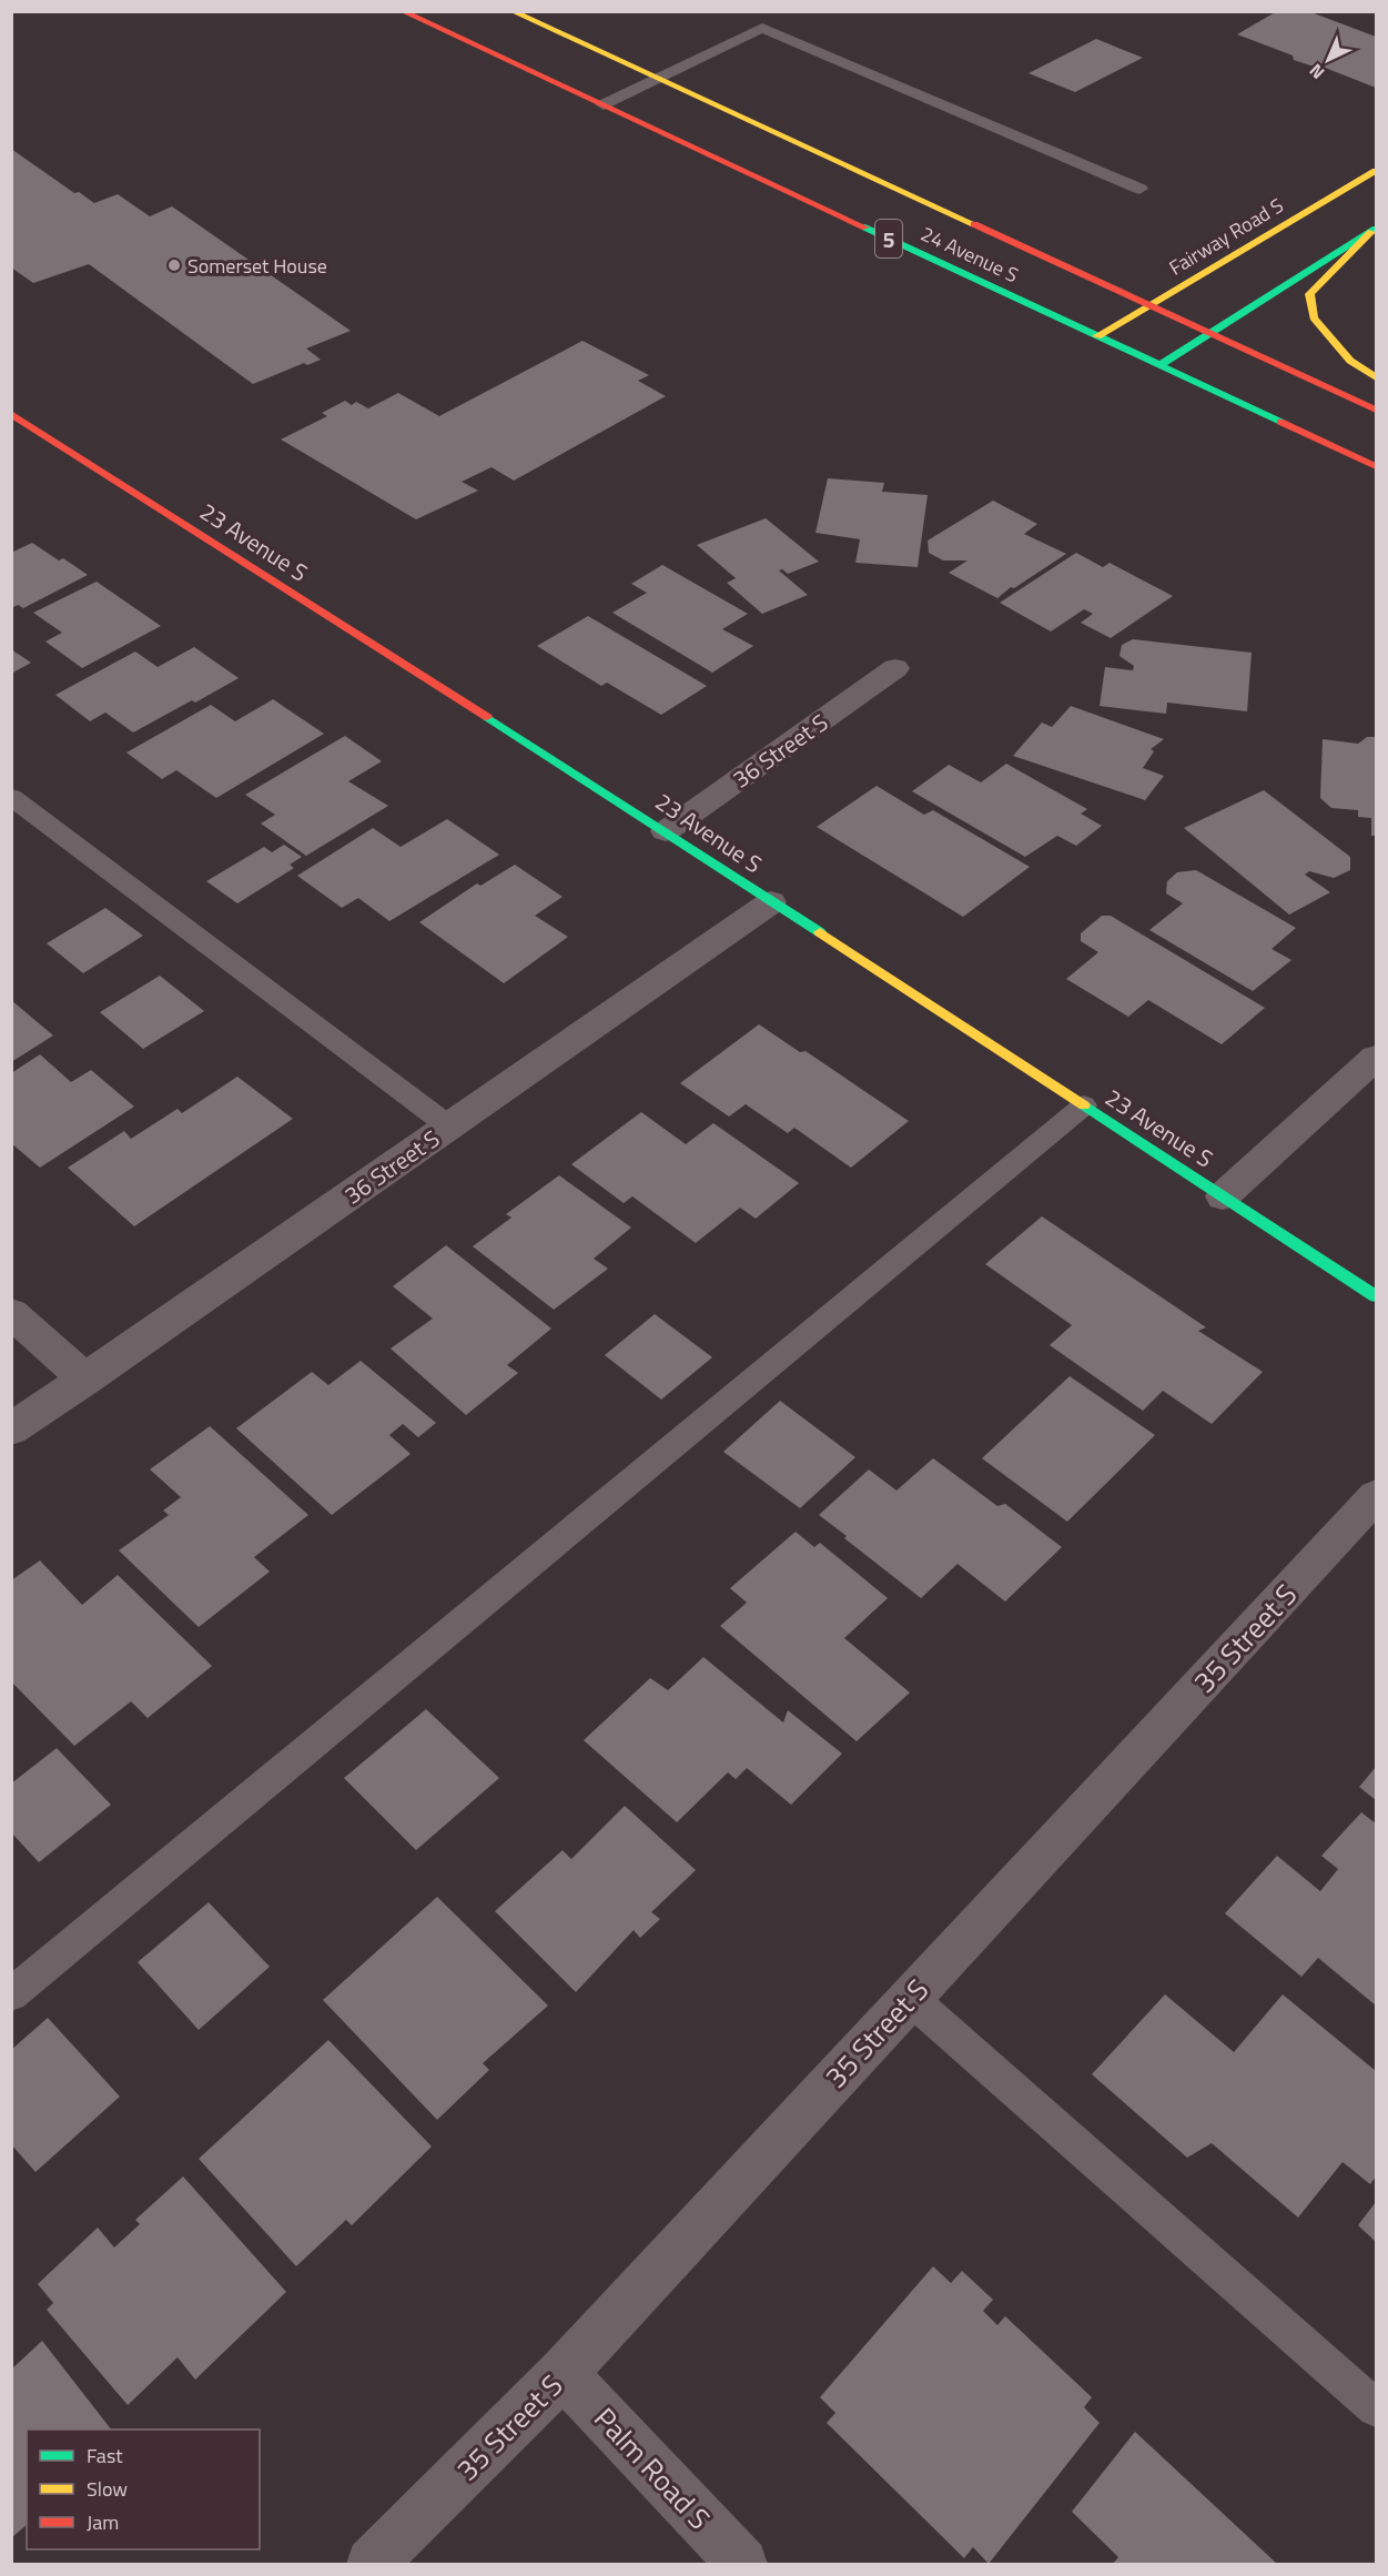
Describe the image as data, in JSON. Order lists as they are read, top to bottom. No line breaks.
{"streets":{"main road":["Fairway Road S","5","24 Avenue S","23 Avenue S"],"street":["36 Street S","35 Street S","Palm Road S"]},"crossings":[["Fairway Road S","24 Avenue S"],["23 Avenue S","36 Street S"],["35 Street S","Palm Road S"]],"places":["Somerset House"],"legend":["Fast","Slow","Jam"],"north":"bottom left"}
